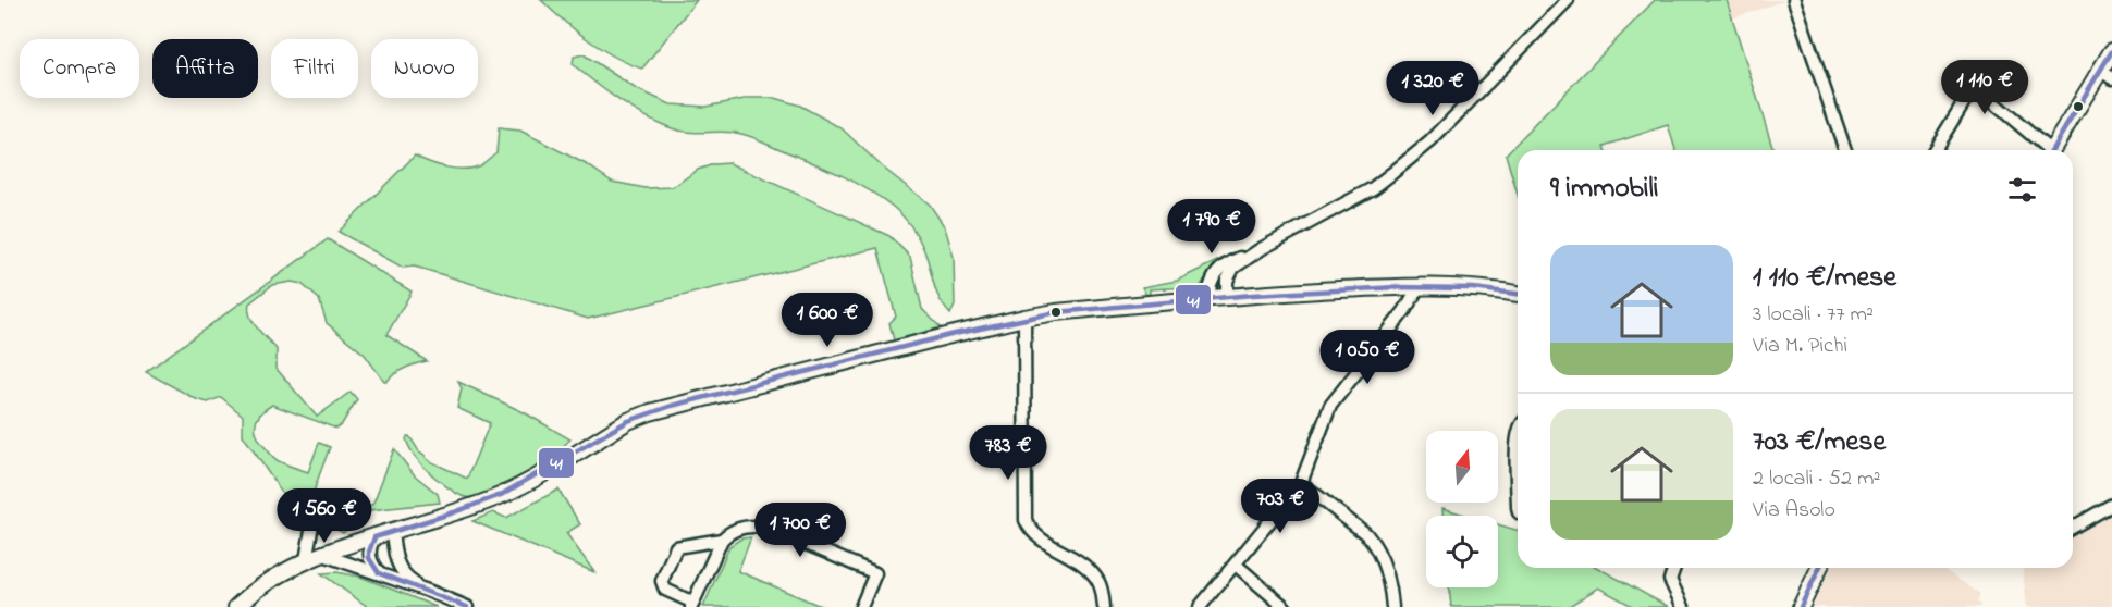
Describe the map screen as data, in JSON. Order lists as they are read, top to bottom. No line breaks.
{"lines":["transit line 41"],"north":"top","page":{"chip":["Compra","Affitta","Filtri","Nuovo"],"price":["1 110 €","1 320 €","1 790 €","1 600 €","1 050 €","783 €","703 €","1 560 €","1 700 €"],"heading":"9 immobili","list":[{"name":"1 110 €/mese","note":"3 locali · 77 m² · Via M. Pichi"},{"name":"703 €/mese","note":"2 locali · 52 m² · Via Asolo"}]}}
